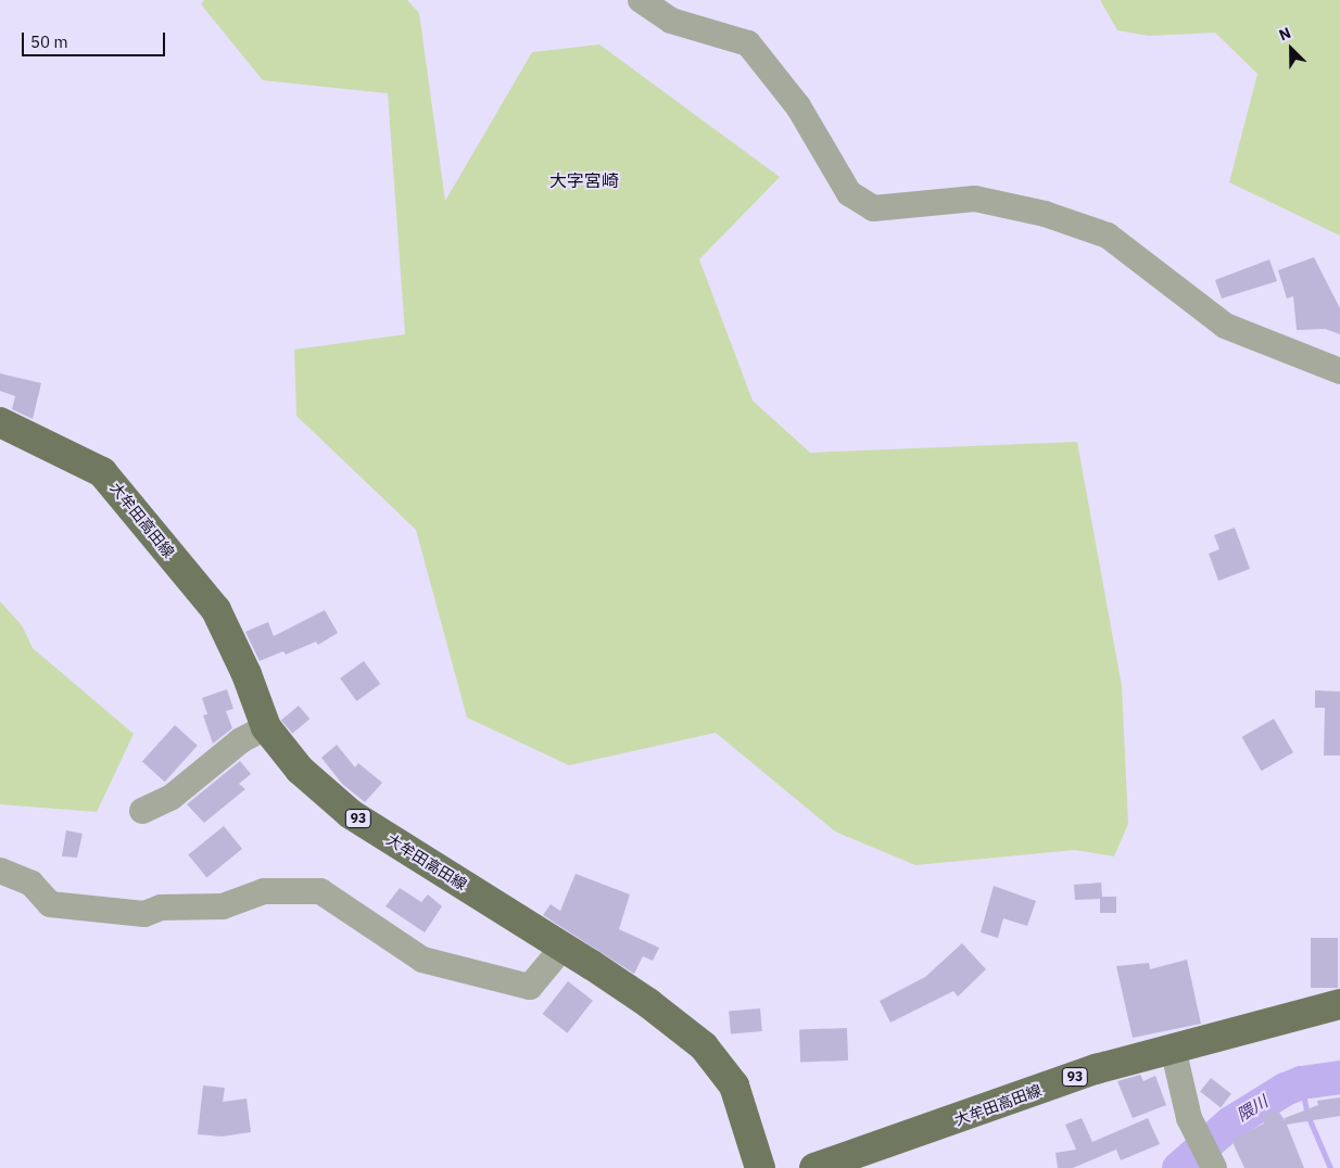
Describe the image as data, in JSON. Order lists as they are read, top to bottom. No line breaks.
{"streets":{"main road":["大牟田高田線","93"]},"districts":["大字宮崎"],"water":["隈川"],"scale_bar":"50 m","north":"top left"}
